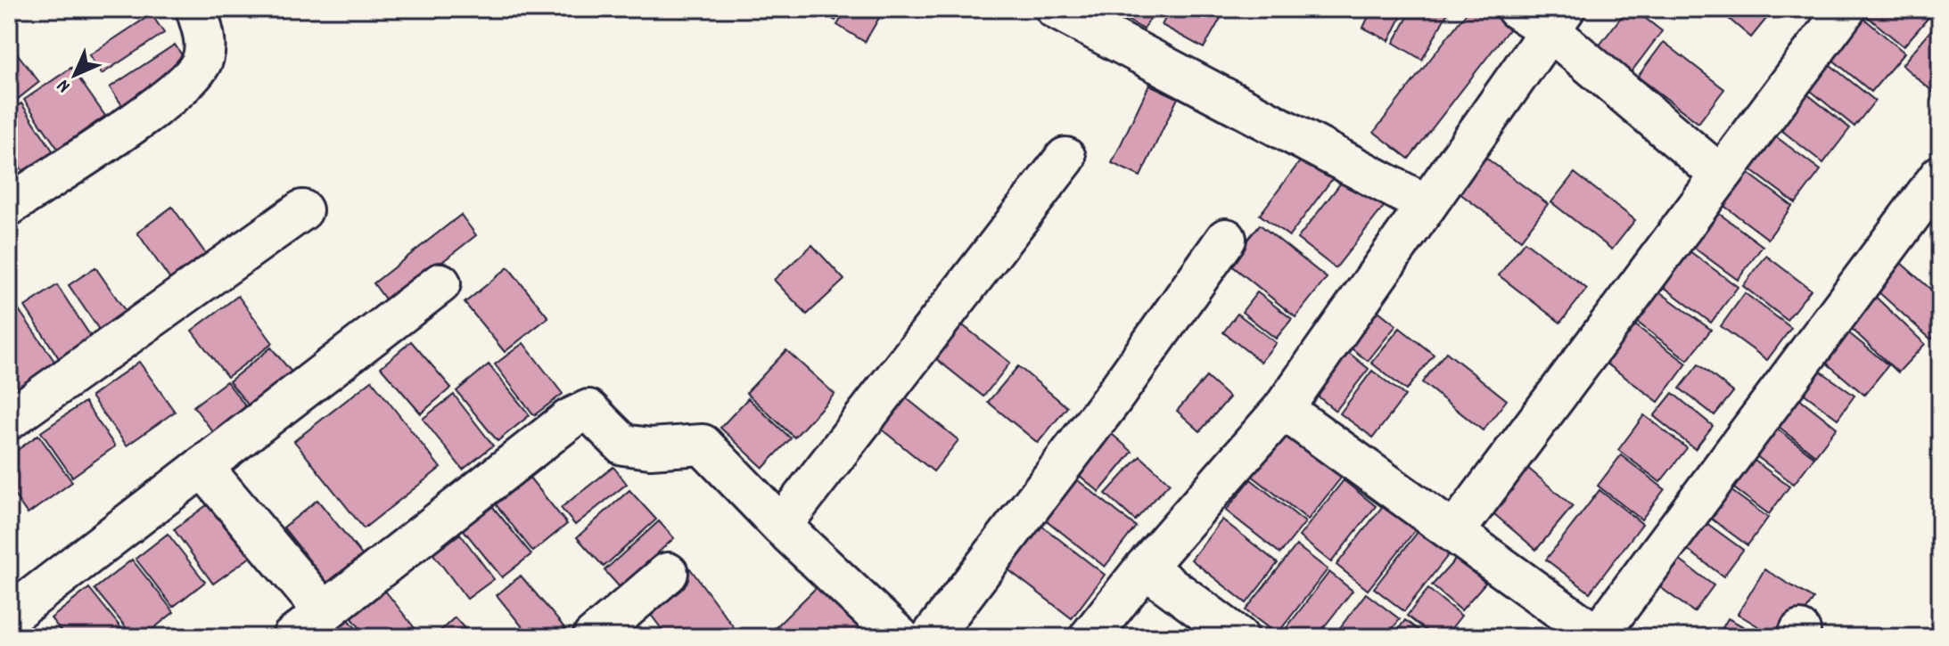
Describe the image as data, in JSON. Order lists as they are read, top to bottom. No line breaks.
{"north":"bottom left"}
